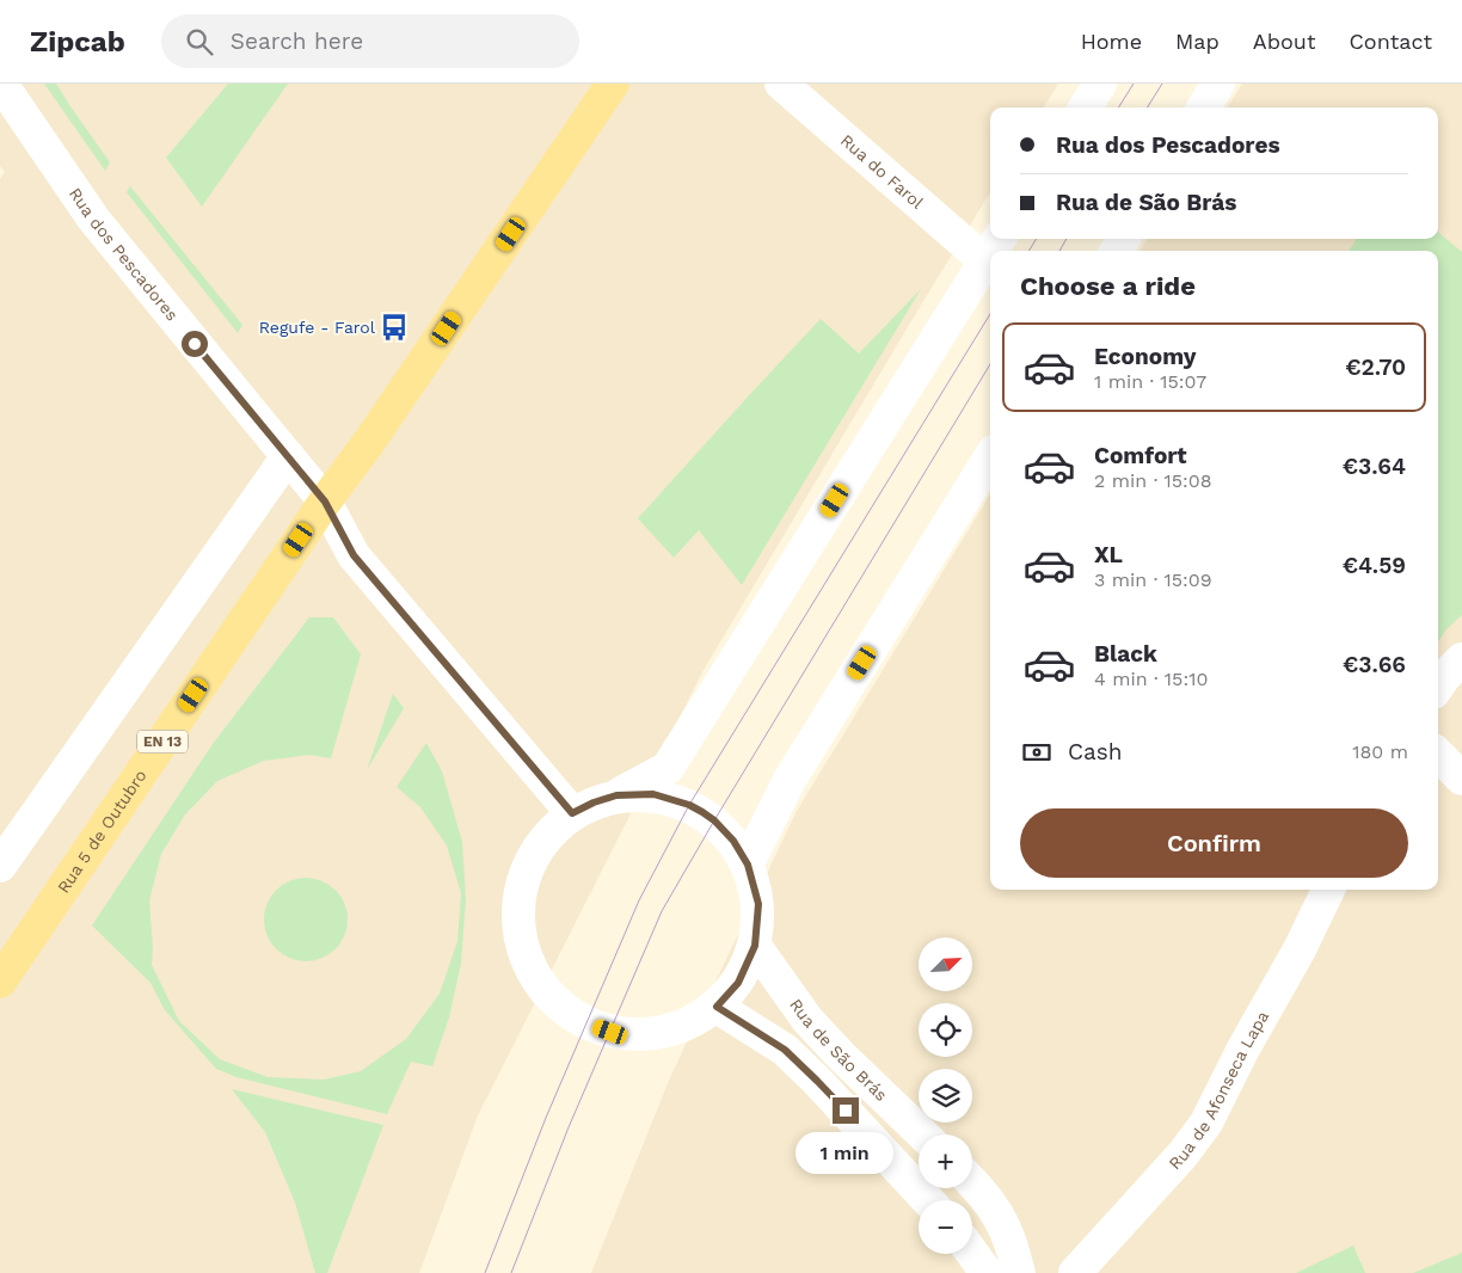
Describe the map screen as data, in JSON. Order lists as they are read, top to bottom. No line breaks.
{"streets":{"main road":["EN 13","Rua 5 de Outubro"],"street":["Rua do Farol","Rua dos Pescadores","Rua de São Brás","Rua de Afonseca Lapa"]},"crossings":[["Rua dos Pescadores","EN 13"],["Rua dos Pescadores","Rua 5 de Outubro"],["EN 13","Rua 5 de Outubro"]],"places":{"bus stop":["Regufe - Farol"]},"north":"top right","page":{"header":"Zipcab","search":"Search here","nav":["Home","Map","About","Contact"],"banner":["Rua dos Pescadores","Rua de São Brás"],"heading":"Choose a ride","list":[{"name":"Economy","note":"1 min · 15:07","value":"€2.70"},{"name":"Comfort","note":"2 min · 15:08","value":"€3.64"},{"name":"XL","note":"3 min · 15:09","value":"€4.59"},{"name":"Black","note":"4 min · 15:10","value":"€3.66"}],"pay":["Cash","180 m"],"buttons":"Confirm","map_buttons":["+","−"],"bubble":"1 min"}}
